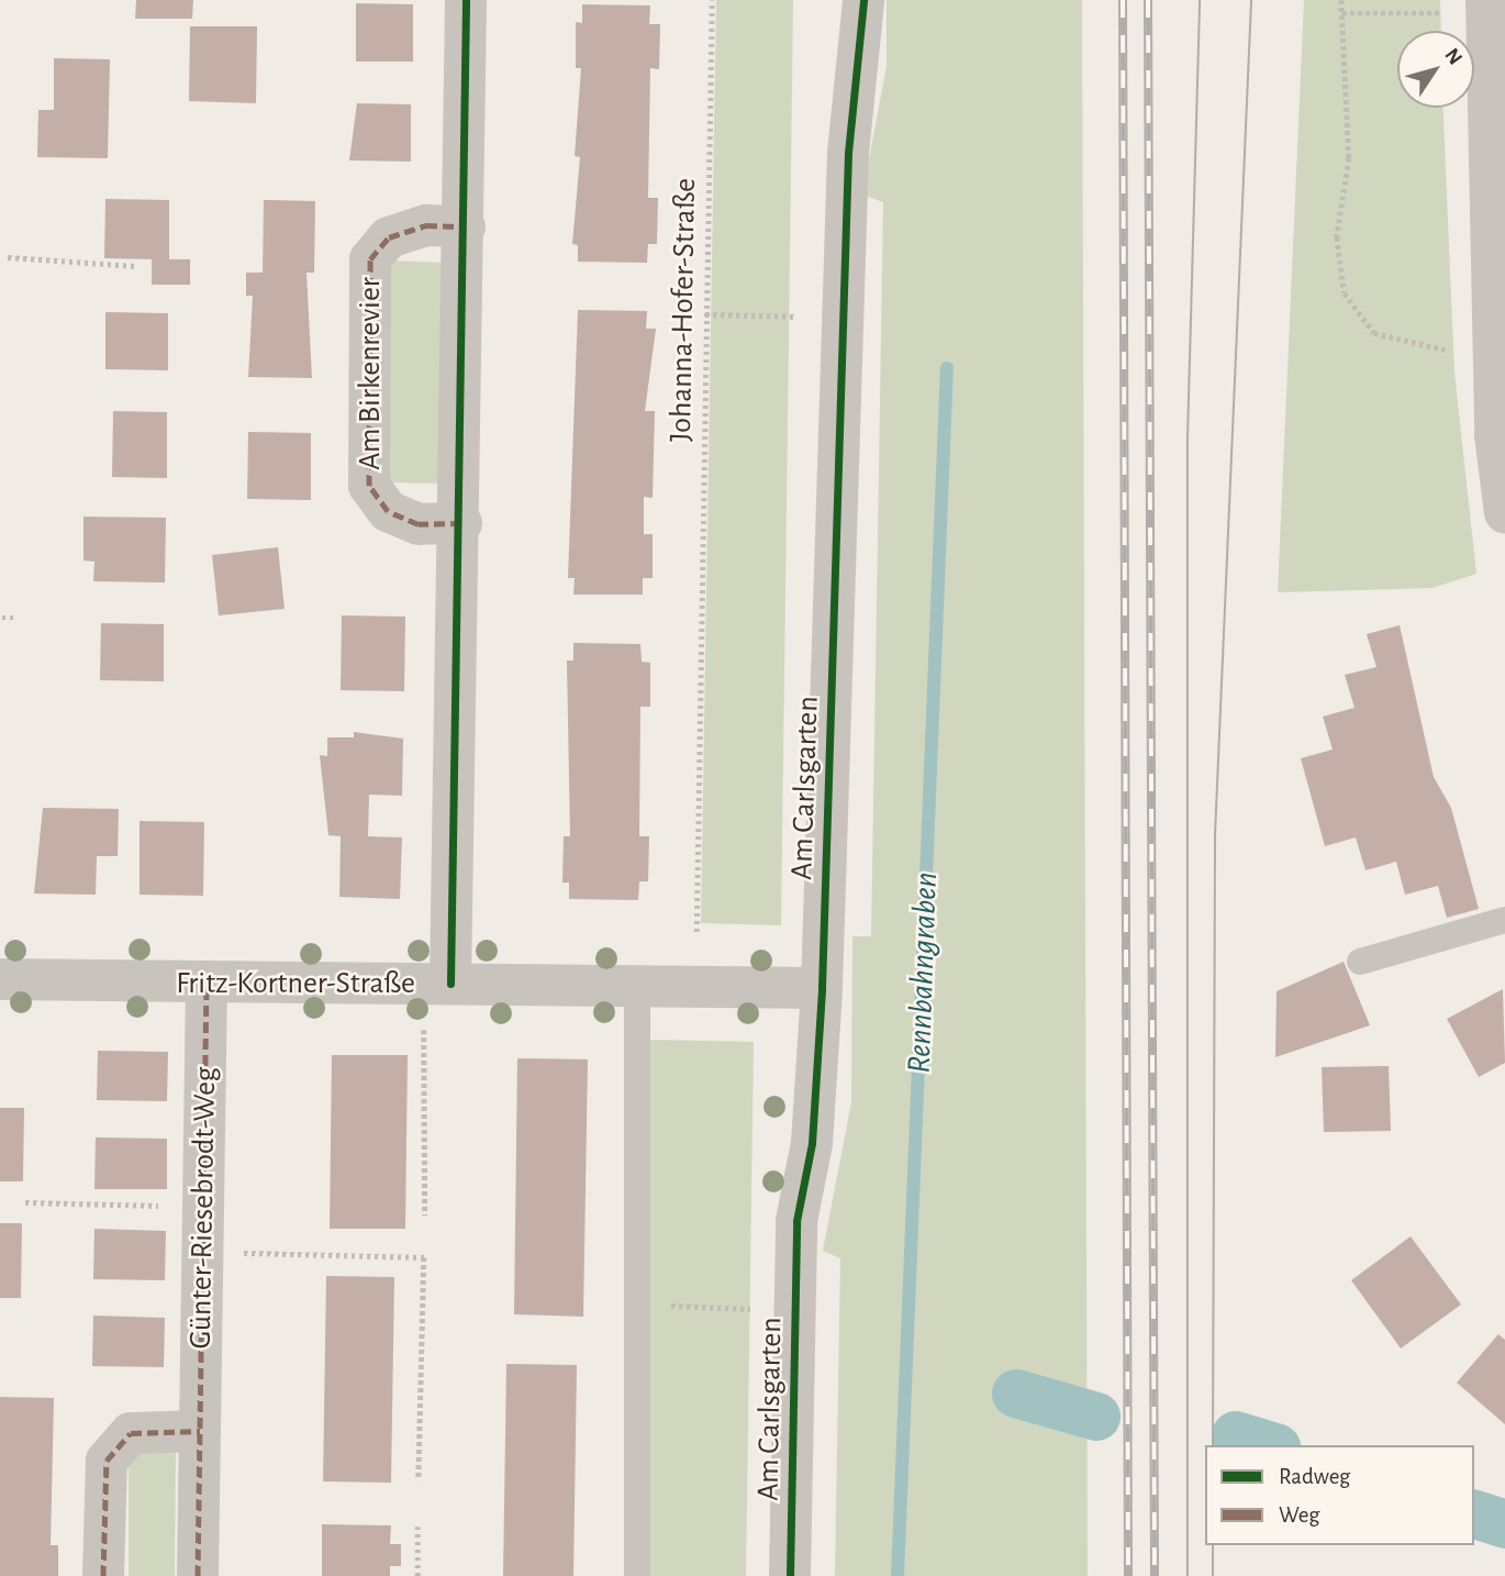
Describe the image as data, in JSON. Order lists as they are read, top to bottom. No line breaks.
{"streets":{"street":["Am Birkenrevier","Am Carlsgarten","Fritz-Kortner-Straße","Günter-Riesebrodt-Weg"],"path":["Johanna-Hofer-Straße"]},"crossings":[["Am Carlsgarten","Fritz-Kortner-Straße"],["Fritz-Kortner-Straße","Günter-Riesebrodt-Weg"]],"water":["Rennbahngraben"],"legend":["Radweg","Weg"],"north":"top right"}
